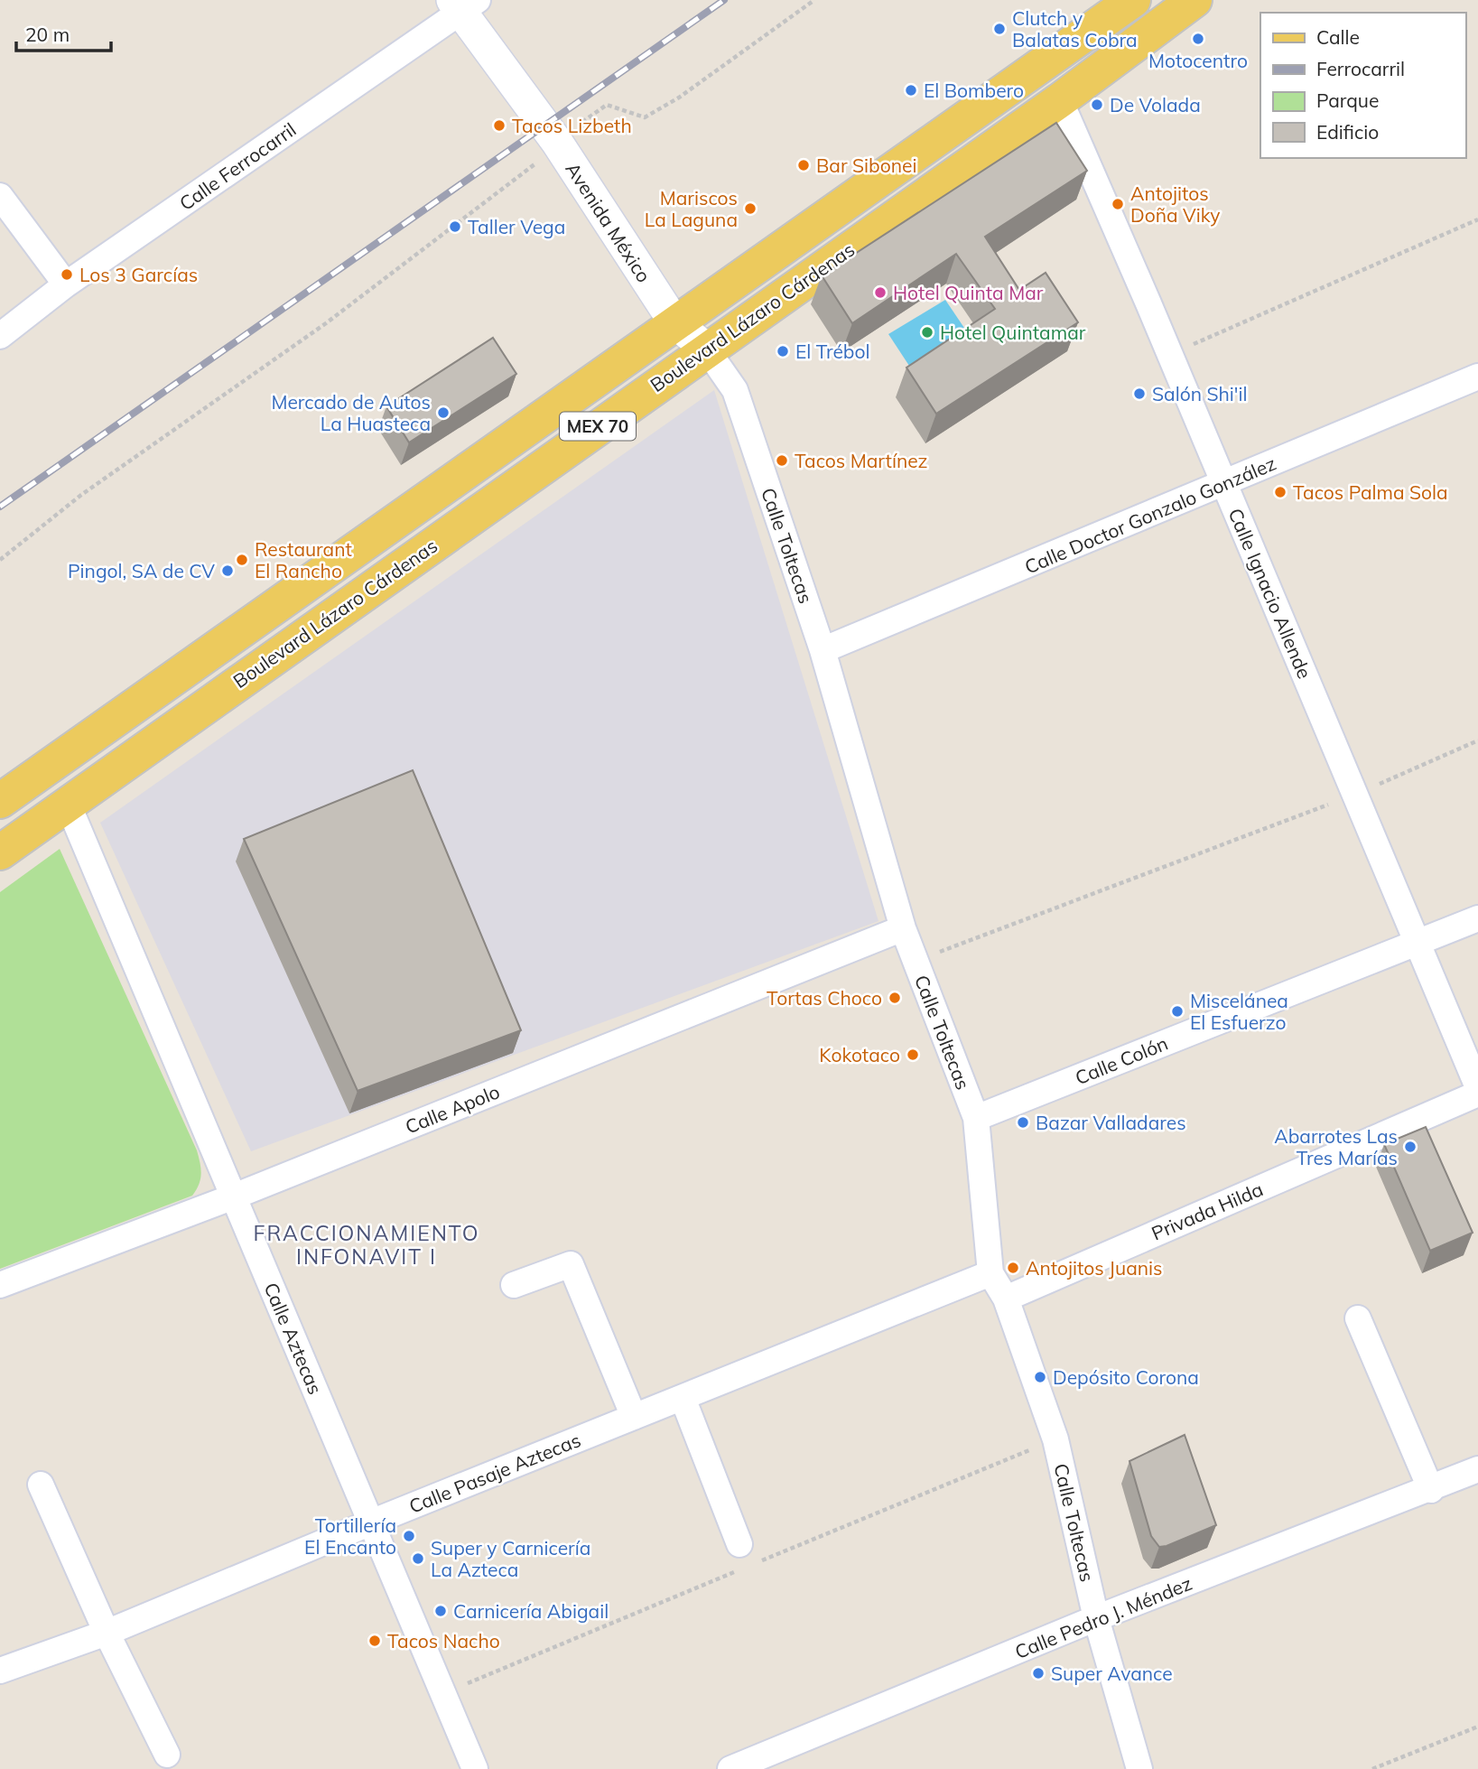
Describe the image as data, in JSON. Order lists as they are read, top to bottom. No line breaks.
{"streets":{"main road":["Boulevard Lázaro Cárdenas","MEX 70"],"street":["Calle Ferrocarril","Avenida México","Calle Doctor Gonzalo González","Calle Toltecas","Calle Ignacio Allende","Calle Colón","Calle Apolo","Privada Hilda","Calle Aztecas","Calle Pasaje Aztecas","Calle Pedro J. Méndez"]},"crossings":[["Calle Ferrocarril","Avenida México"],["Avenida México","MEX 70"],["Avenida México","Calle Toltecas"],["Boulevard Lázaro Cárdenas","Calle Toltecas"],["Boulevard Lázaro Cárdenas","Calle Ignacio Allende"],["Boulevard Lázaro Cárdenas","Calle Aztecas"],["MEX 70","Calle Toltecas"],["Calle Doctor Gonzalo González","Calle Toltecas"],["Calle Doctor Gonzalo González","Calle Ignacio Allende"],["Calle Toltecas","Calle Colón"],["Calle Toltecas","Calle Apolo"],["Calle Toltecas","Privada Hilda"],["Calle Toltecas","Calle Pasaje Aztecas"],["Calle Toltecas","Calle Pedro J. Méndez"],["Calle Ignacio Allende","Calle Colón"],["Calle Apolo","Calle Aztecas"],["Calle Aztecas","Calle Pasaje Aztecas"]],"districts":["FRACCIONAMIENTO INFONAVIT I"],"places":["Clutch y Balatas Cobra","Motocentro","El Bombero","De Volada","Tacos Lizbeth","Bar Sibonei","Antojitos Doña Viky","Mariscos La Laguna","Taller Vega","Los 3 Garcías","Hotel Quinta Mar","Hotel Quintamar","El Trébol","Salón Shi'il","Mercado de Autos La Huasteca","Tacos Martínez","Tacos Palma Sola","Restaurant El Rancho","Pingol, SA de CV","Tortas Choco","Miscelánea El Esfuerzo","Kokotaco","Bazar Valladares","Abarrotes Las Tres Marías","Antojitos Juanis","Depósito Corona","Tortillería El Encanto","Super y Carnicería La Azteca","Carnicería Abigail","Tacos Nacho","Super Avance"],"legend":["Calle","Ferrocarril","Parque","Edificio"],"scale_bar":"20 m"}
